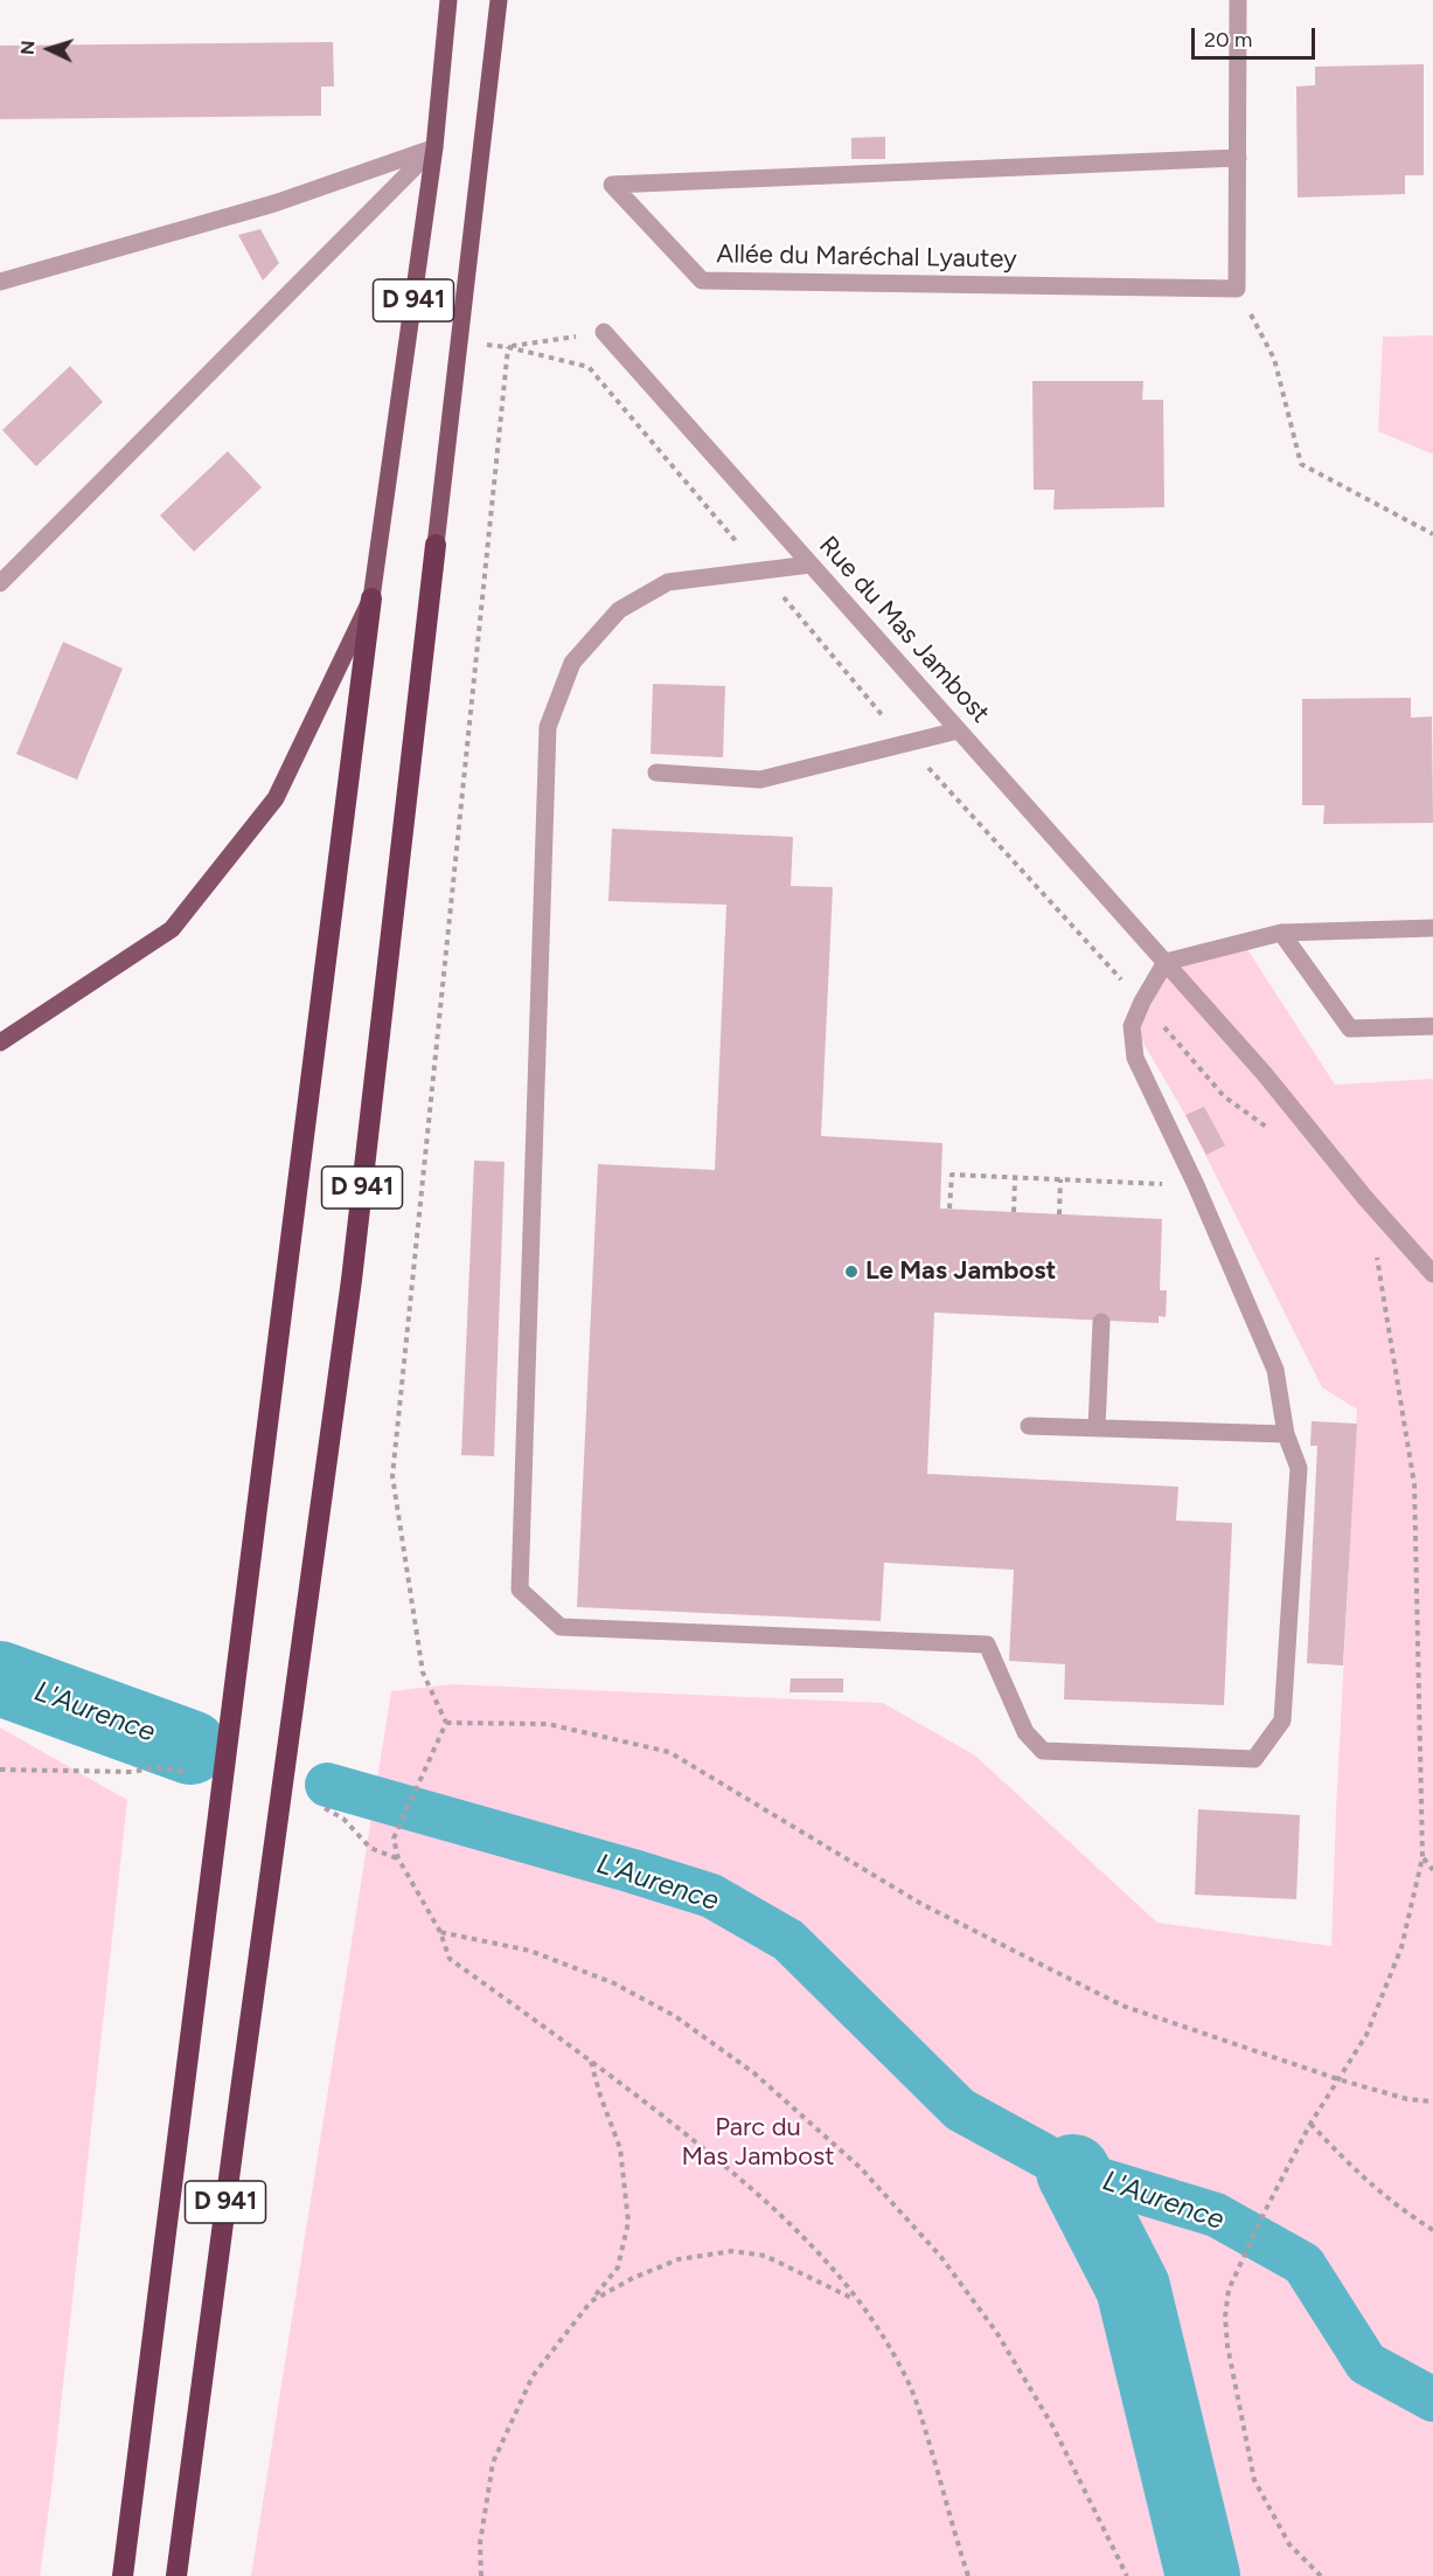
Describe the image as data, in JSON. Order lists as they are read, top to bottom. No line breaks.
{"streets":{"highway":["D 941"],"street":["Allée du Maréchal Lyautey","Rue du Mas Jambost"]},"water":["L'Aurence"],"parks":["Parc du Mas Jambost"],"places":["Le Mas Jambost"],"scale_bar":"20 m","north":"left"}
